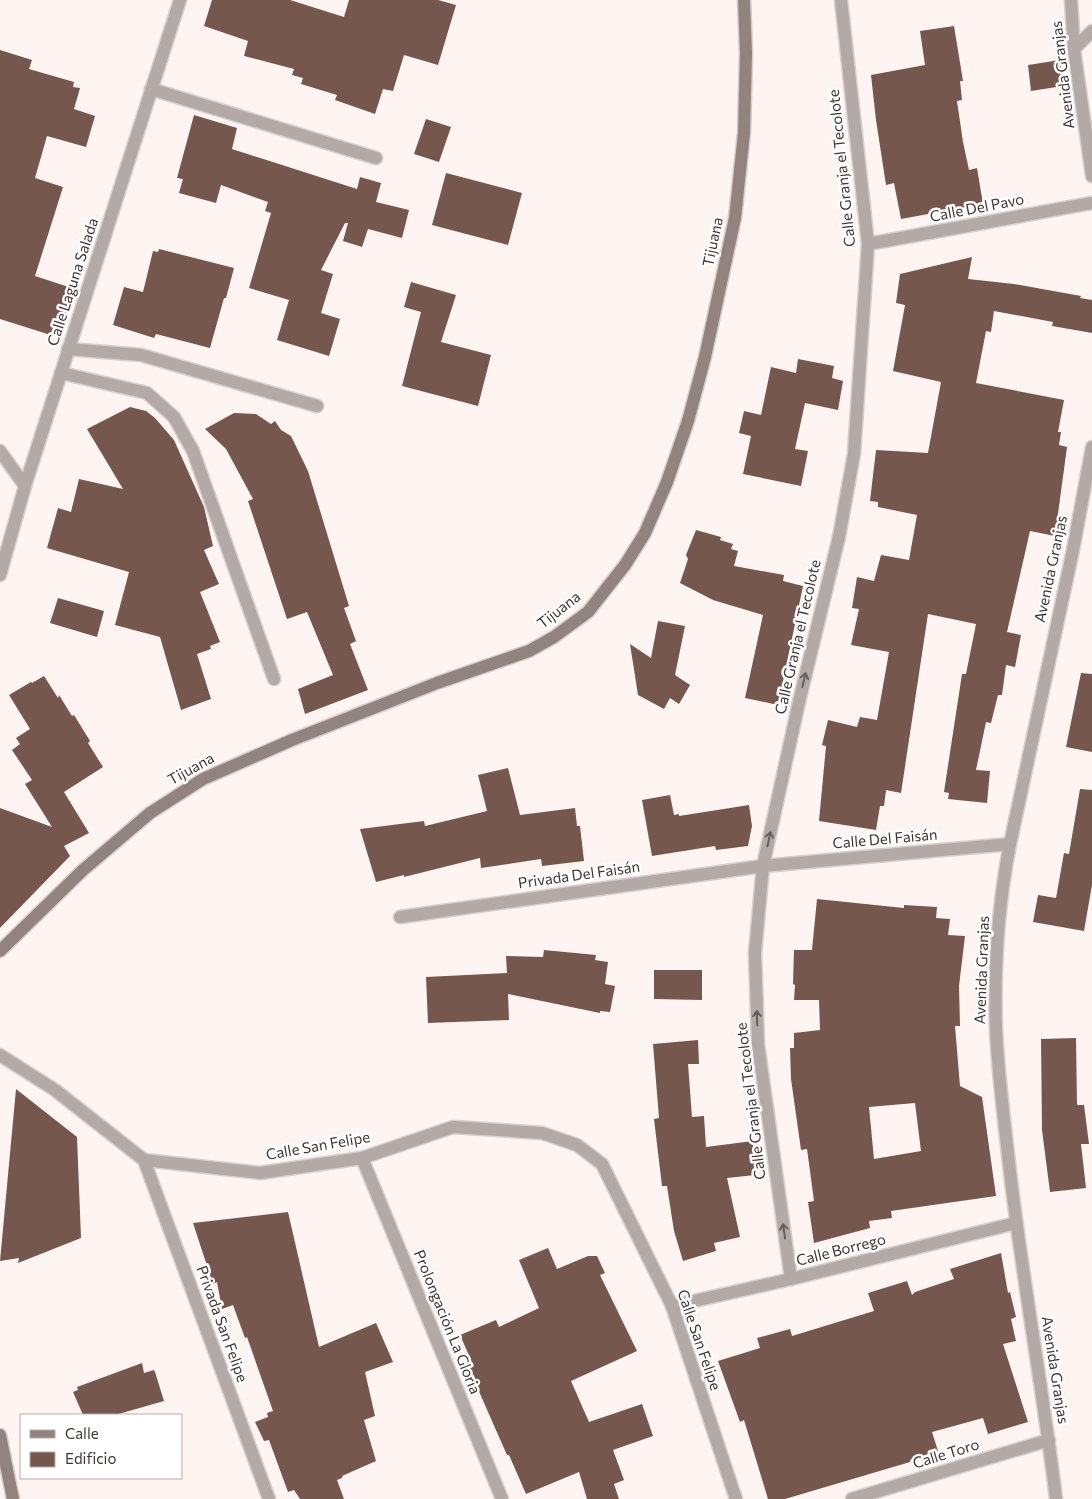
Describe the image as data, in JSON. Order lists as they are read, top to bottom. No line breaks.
{"streets":{"street":["Avenida Granjas","Calle Granja el Tecolote","Calle Del Pavo","Tijuana","Calle Laguna Salada","Calle Del Faisán","Privada Del Faisán","Calle San Felipe","Calle Borrego","Prolongación La Gloria","Privada San Felipe","Calle Toro"]},"crossings":[["Avenida Granjas","Calle Del Faisán"],["Avenida Granjas","Calle Borrego"],["Avenida Granjas","Calle Toro"],["Calle Granja el Tecolote","Calle Del Pavo"],["Calle Granja el Tecolote","Calle Del Faisán"],["Calle Granja el Tecolote","Privada Del Faisán"],["Calle Granja el Tecolote","Calle Borrego"],["Calle Del Faisán","Privada Del Faisán"],["Calle San Felipe","Calle Borrego"],["Calle San Felipe","Prolongación La Gloria"],["Calle San Felipe","Privada San Felipe"]],"one_way":["Calle Granja el Tecolote"],"legend":["Calle","Edificio"]}
